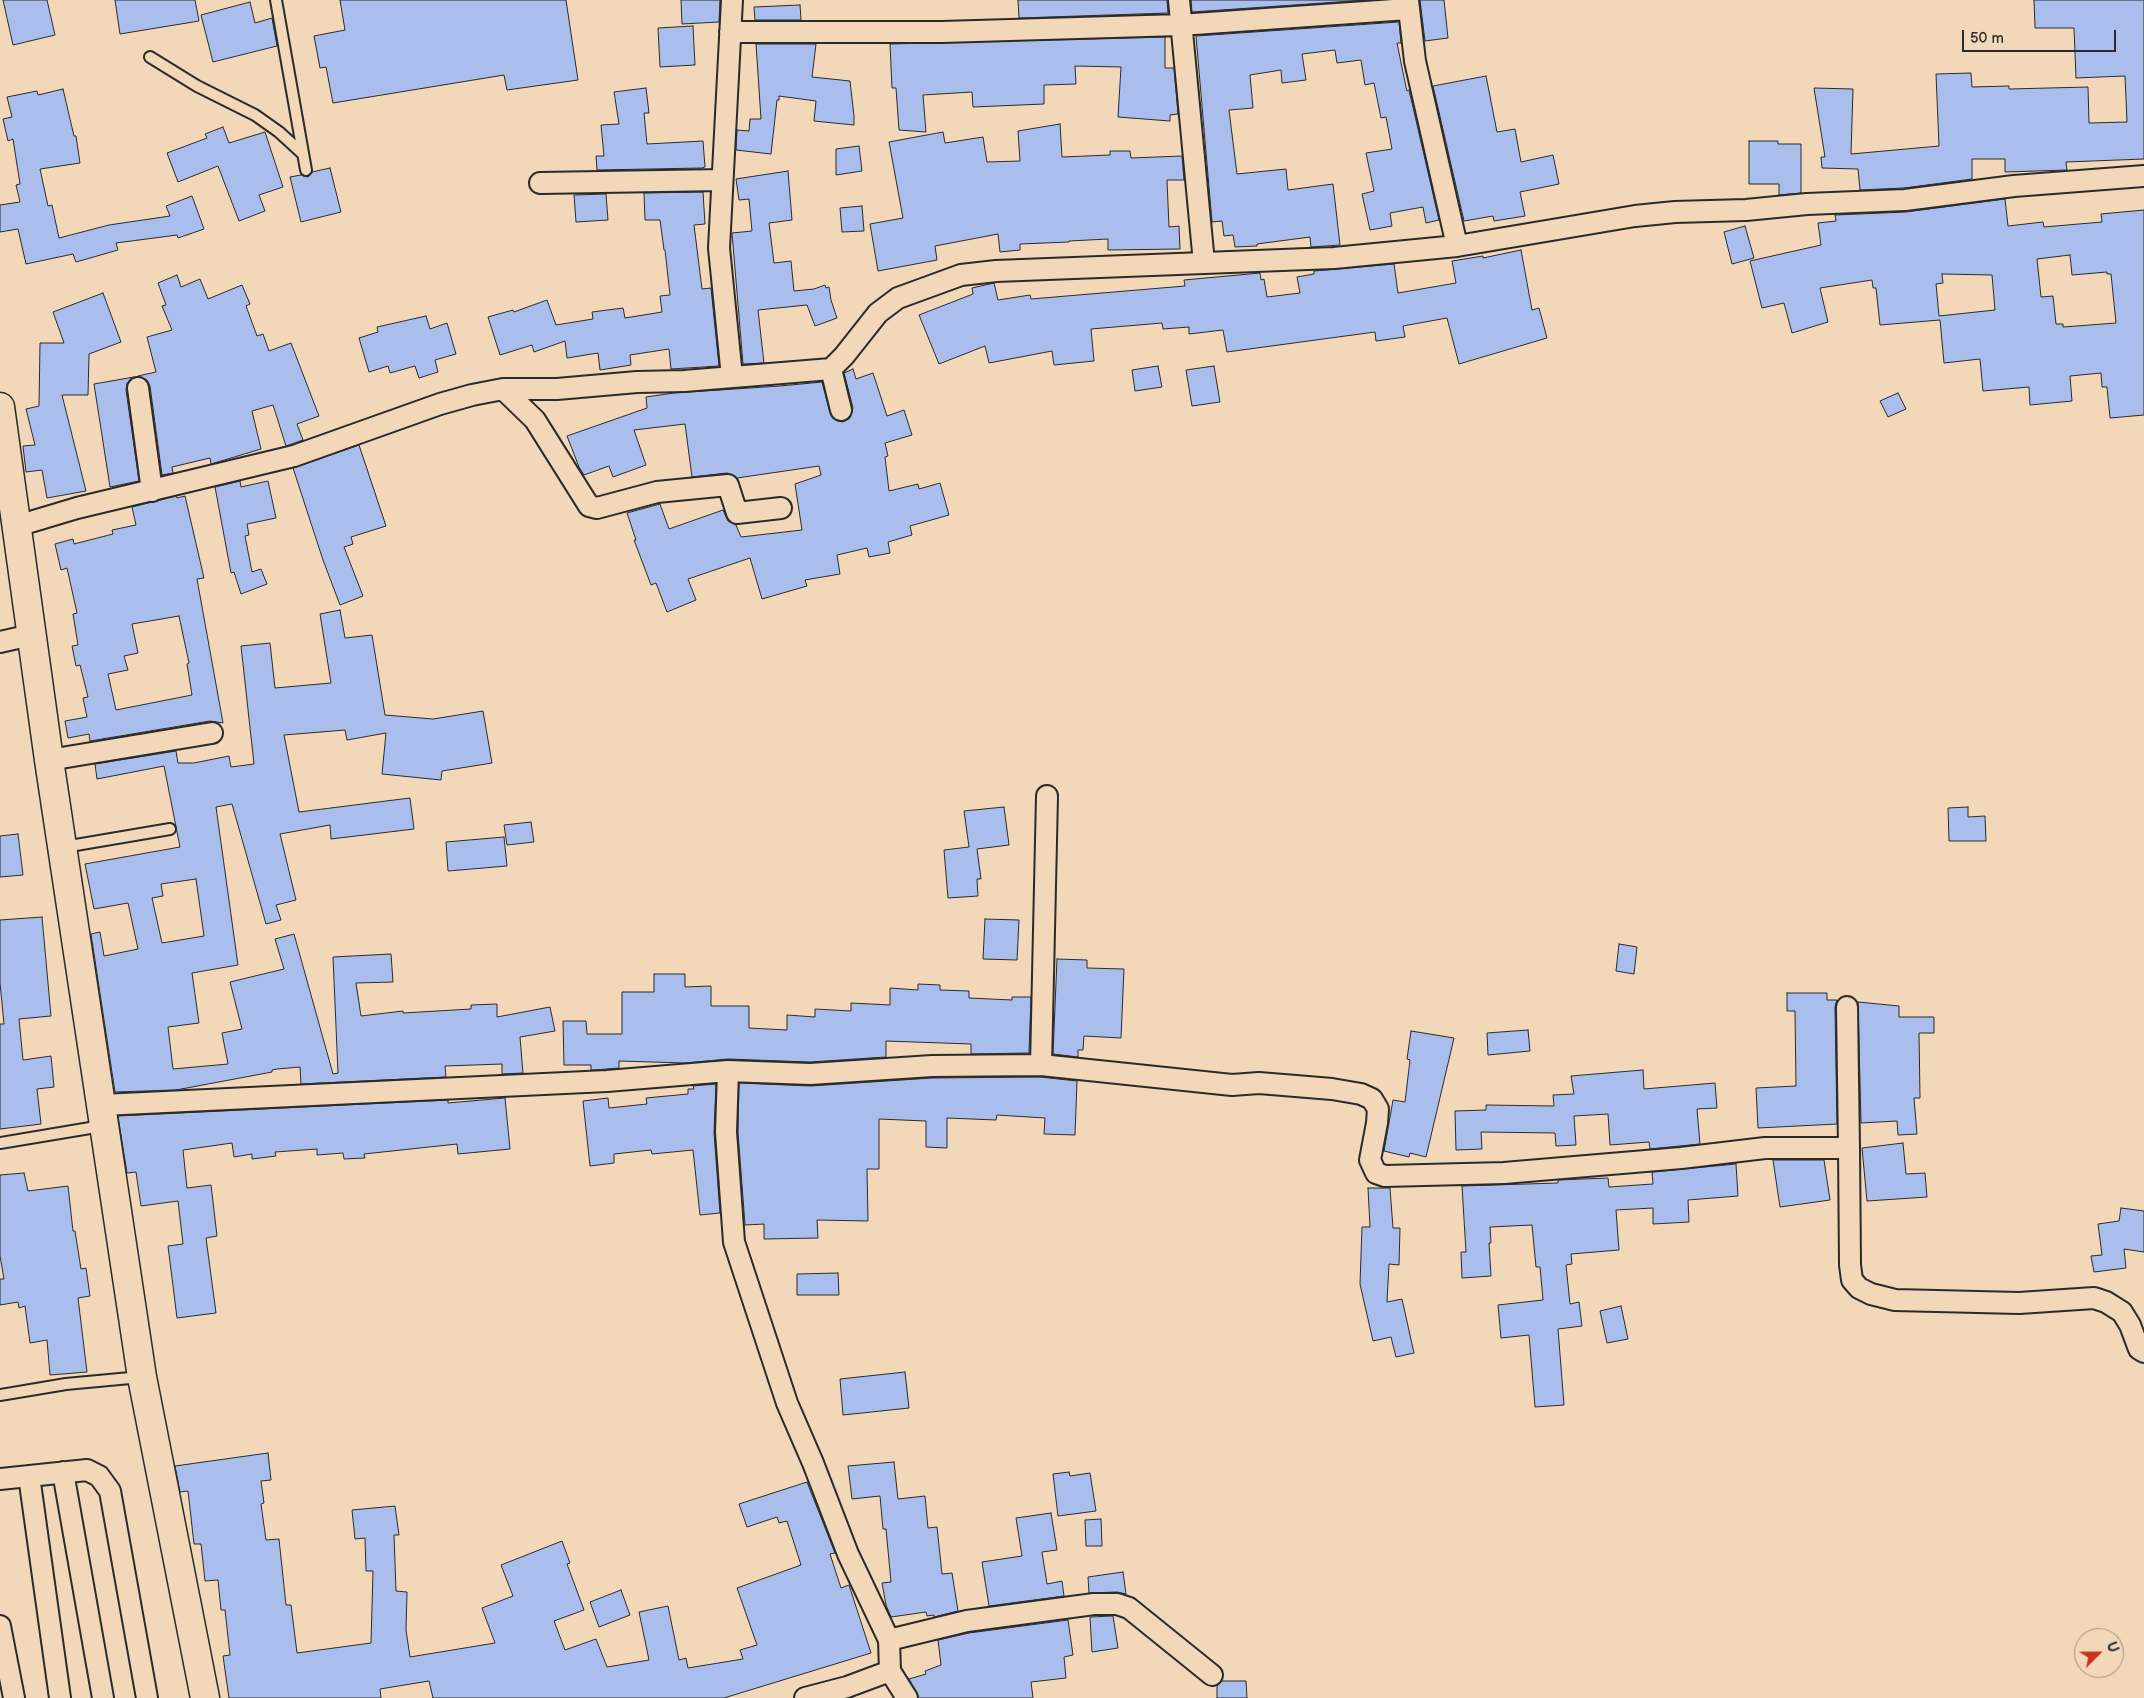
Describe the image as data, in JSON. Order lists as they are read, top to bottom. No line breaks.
{"scale_bar":"50 m","north":"top right"}
